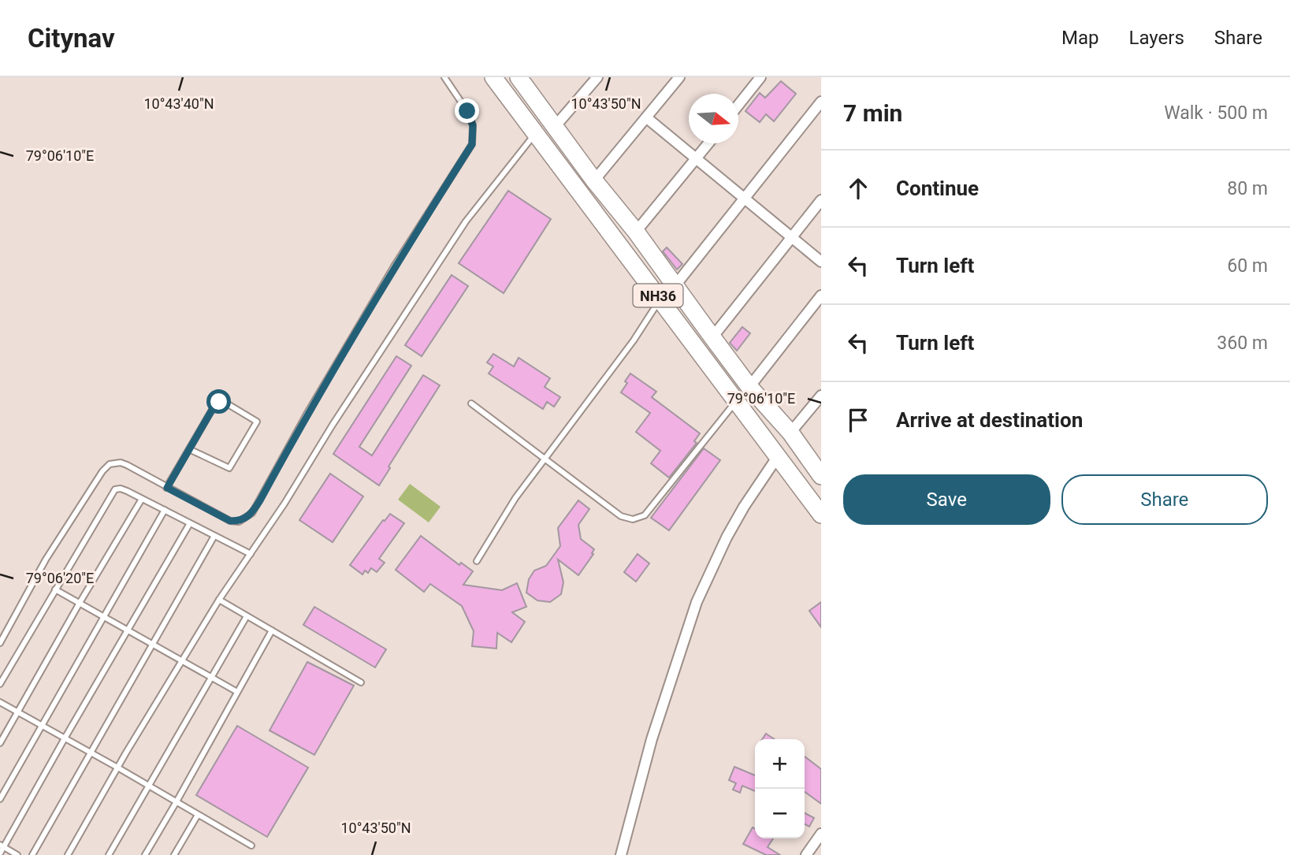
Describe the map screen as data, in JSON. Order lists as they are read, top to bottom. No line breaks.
{"streets":{"highway":["NH36"]},"north":"right","page":{"header":"Citynav","nav":["Map","Layers","Share"],"heading":["7 min","Walk · 500 m"],"list":[["Continue","80 m"],["Turn left","60 m"],["Turn left","360 m"],"Arrive at destination"],"buttons":["Save","Share"],"map_buttons":["+","−"]},"coordinates":["10°43'40\"N","10°43'50\"N","79°06'10\"E","79°06'20\"E"]}
